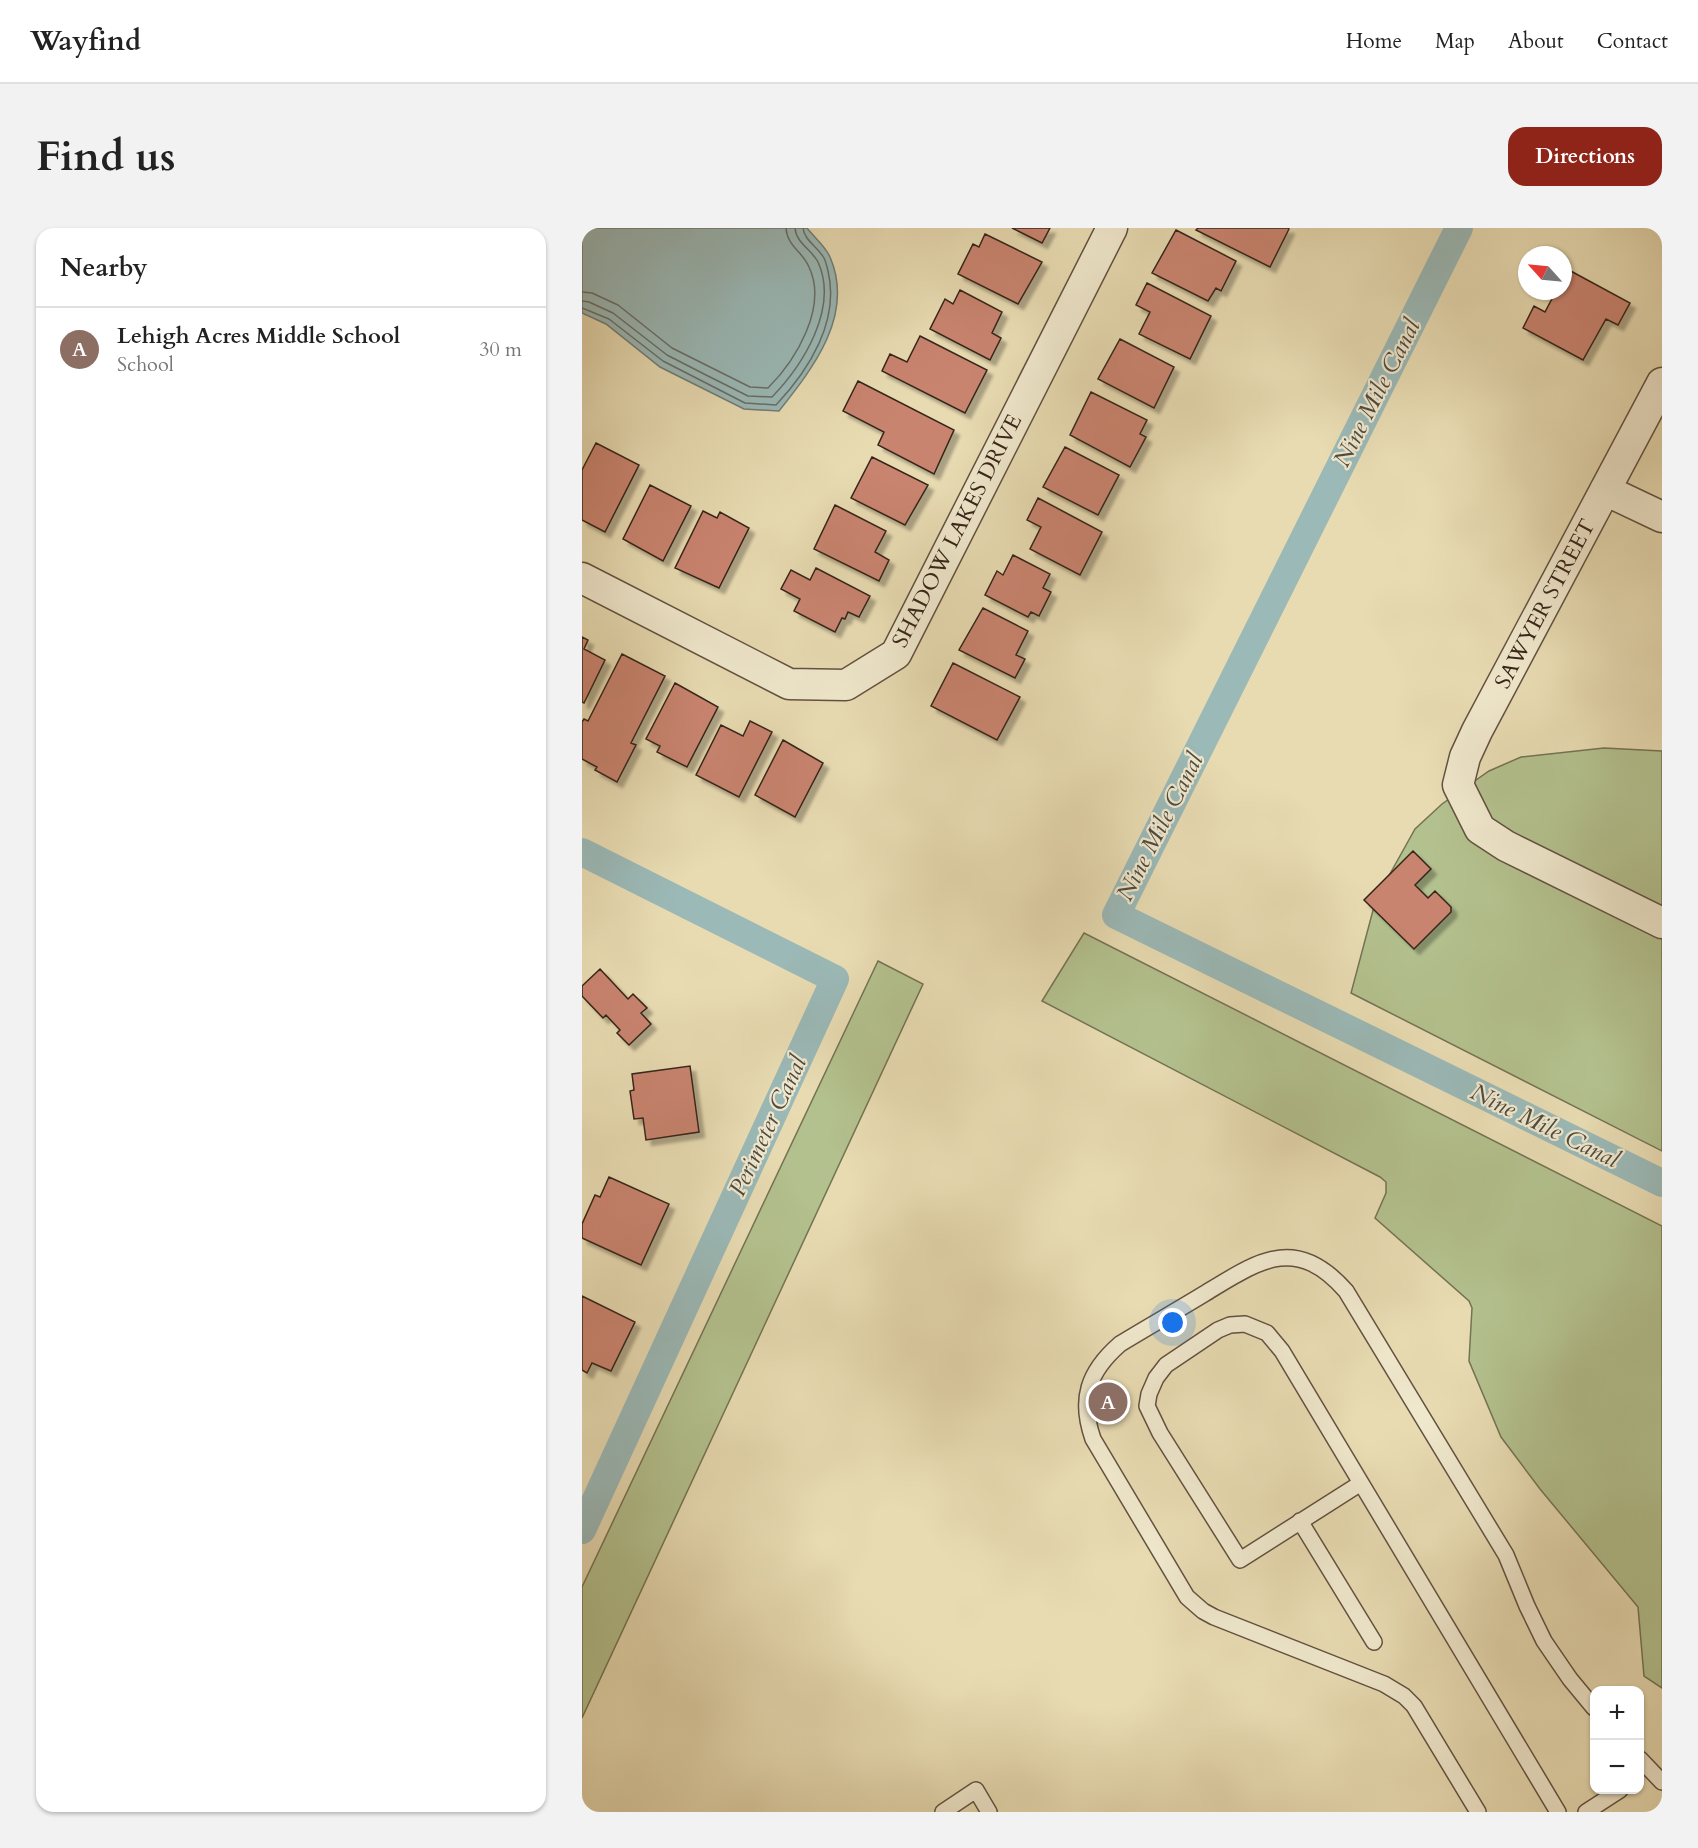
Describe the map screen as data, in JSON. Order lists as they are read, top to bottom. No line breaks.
{"streets":{"street":["SHADOW LAKES DRIVE","SAWYER STREET"]},"water":["Nine Mile Canal","Perimeter Canal"],"north":"top left","page":{"header":"Wayfind","nav":["Home","Map","About","Contact"],"buttons":"Directions","title":"Find us","heading":"Nearby","list":[{"mark":"A","name":"Lehigh Acres Middle School","note":"School","value":"30 m"}],"pins":"A","map_buttons":["+","−"]}}
